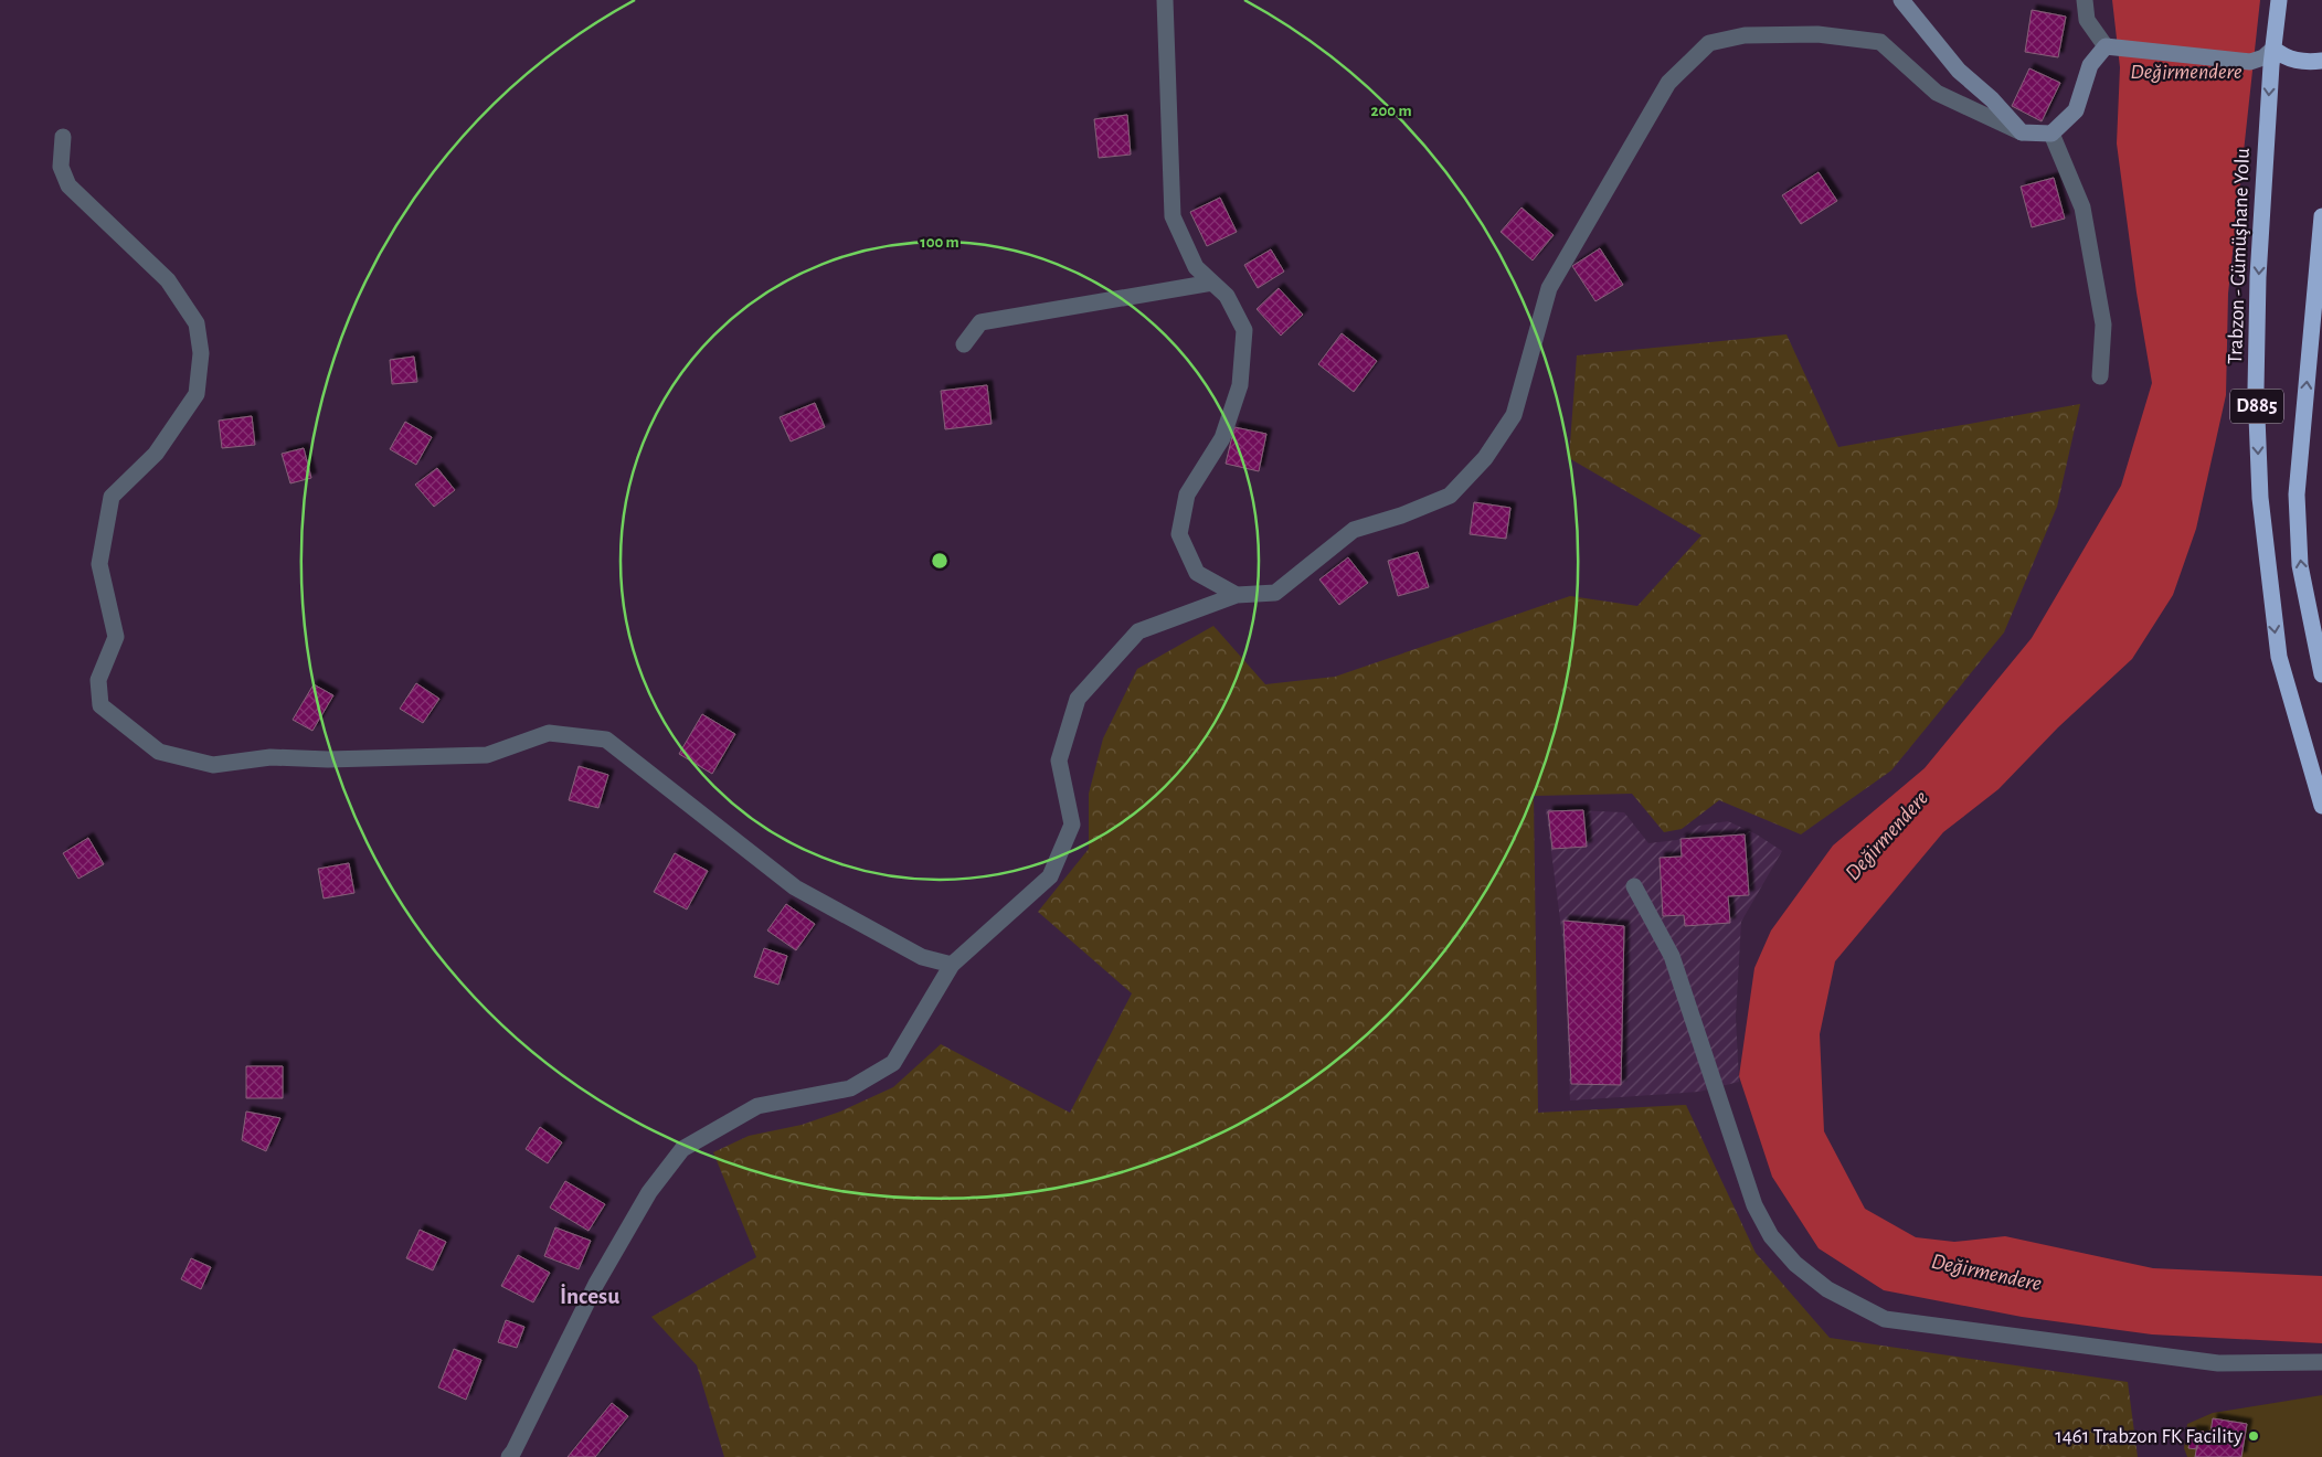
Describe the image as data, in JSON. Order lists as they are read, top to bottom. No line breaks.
{"streets":{"highway":["Trabzon - Gümüşhane Yolu","D885"]},"districts":["İncesu"],"water":["Değirmendere"],"places":["1461 Trabzon FK Facility"],"rings":["200 m","100 m"]}
